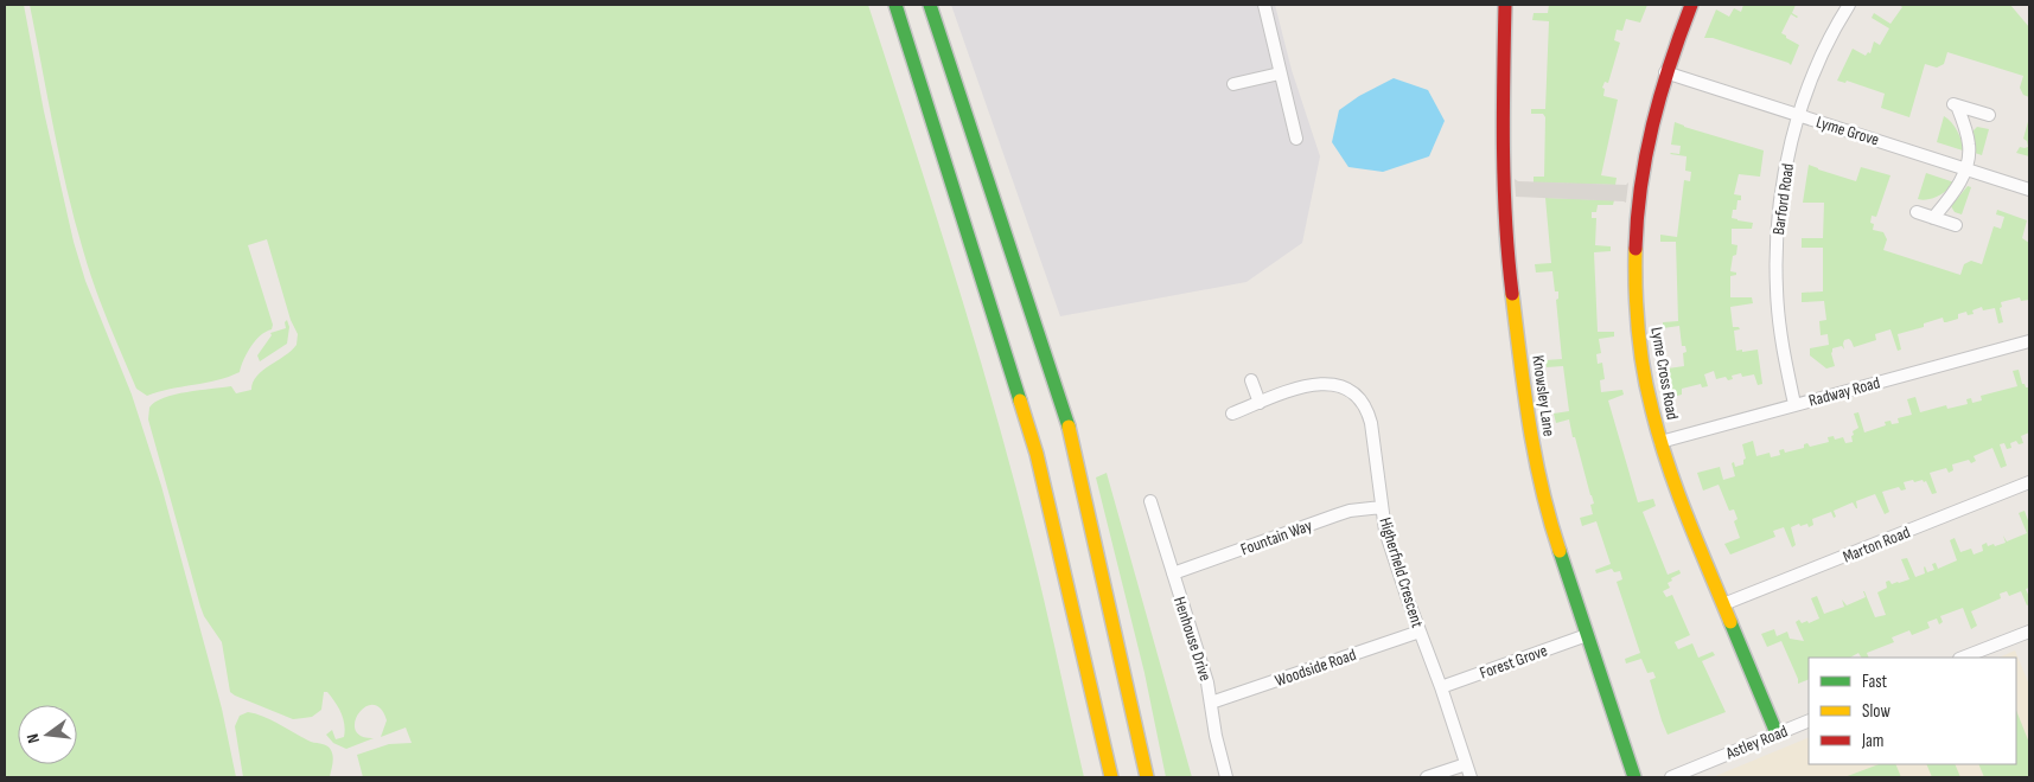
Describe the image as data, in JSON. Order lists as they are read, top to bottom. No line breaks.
{"streets":{"main road":["Lyme Cross Road","Knowsley Lane"],"street":["Lyme Grove","Barford Road","Radway Road","Fountain Way","Marton Road","Higherfield Crescent","Henhouse Drive","Forest Grove","Woodside Road","Astley Road"]},"crossings":[["Lyme Grove","Barford Road"],["Lyme Grove","Lyme Cross Road"],["Barford Road","Radway Road"],["Lyme Cross Road","Radway Road"],["Lyme Cross Road","Marton Road"],["Lyme Cross Road","Astley Road"],["Knowsley Lane","Forest Grove"],["Fountain Way","Higherfield Crescent"],["Fountain Way","Henhouse Drive"],["Higherfield Crescent","Forest Grove"],["Higherfield Crescent","Woodside Road"],["Henhouse Drive","Woodside Road"]],"legend":["Fast","Slow","Jam"],"north":"left"}
